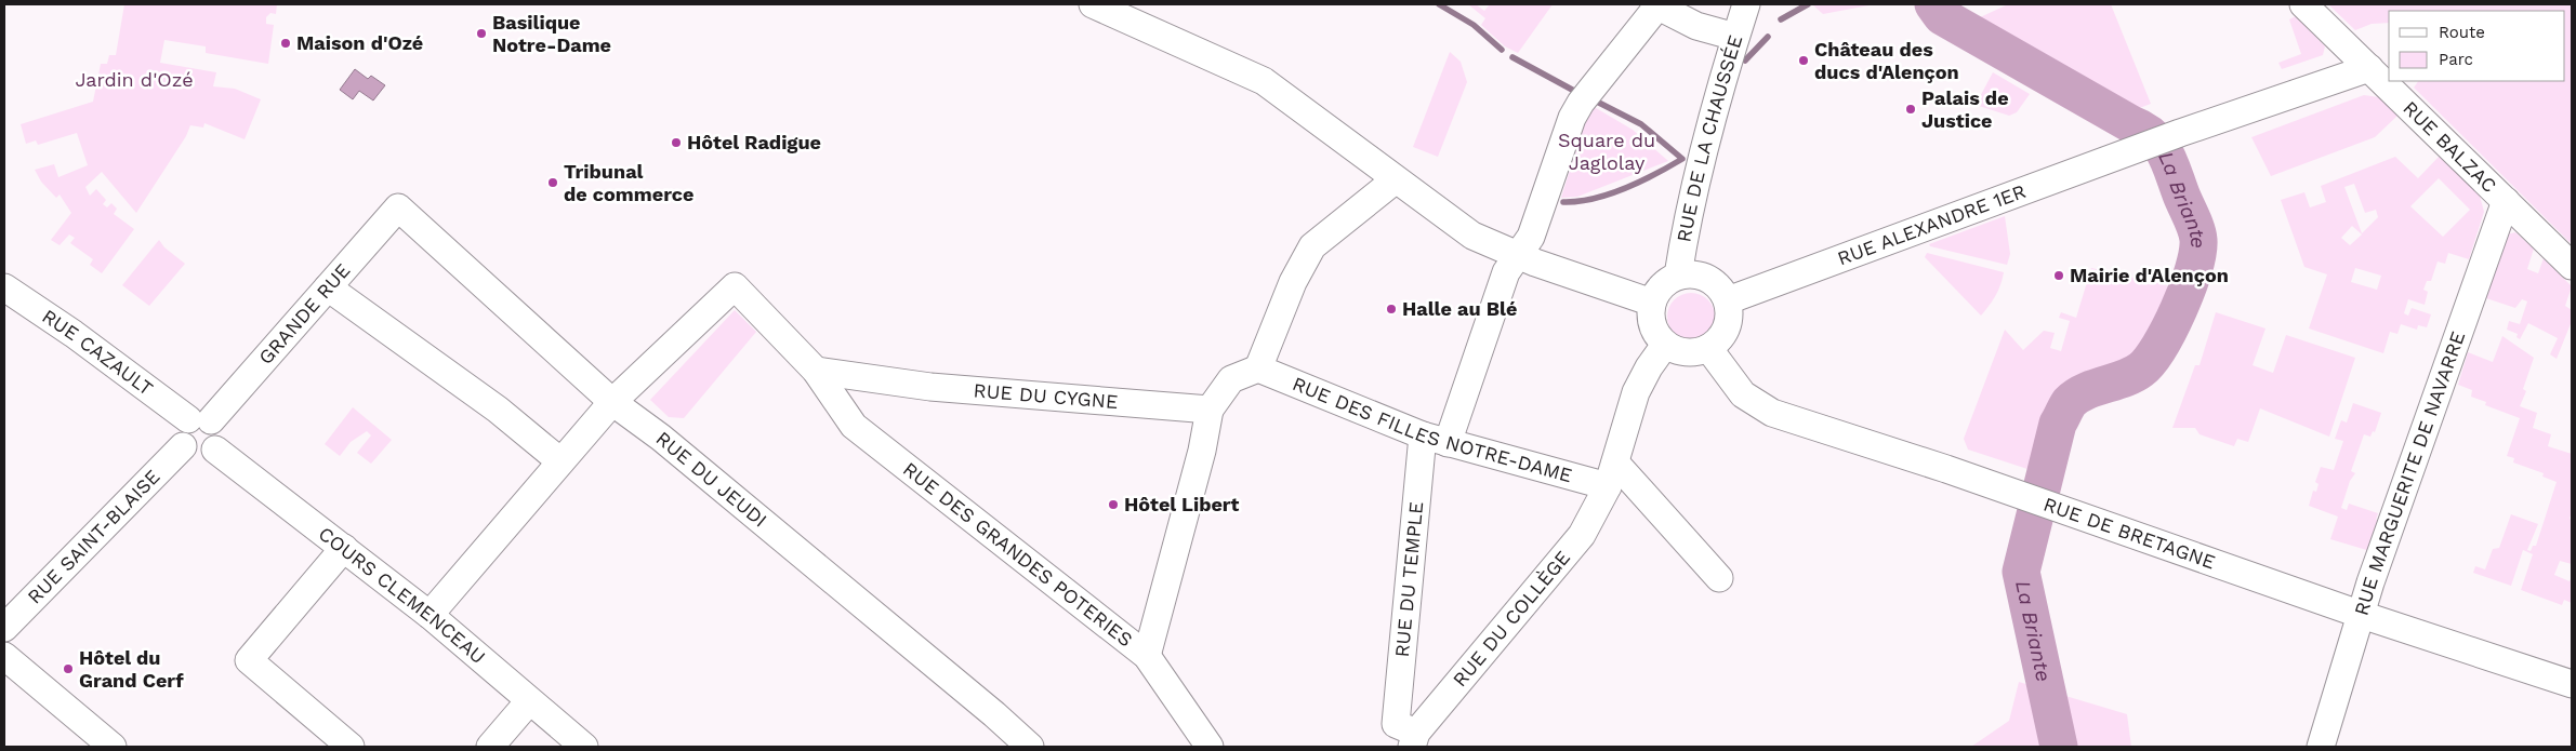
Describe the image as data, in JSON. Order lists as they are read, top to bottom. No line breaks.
{"streets":{"street":["RUE DE LA CHAUSSÉE","RUE BALZAC","RUE ALEXANDRE 1ER","GRANDE RUE","RUE CAZAULT","RUE DU CYGNE","RUE DES FILLES NOTRE-DAME","RUE MARGUERITE DE NAVARRE","RUE DU JEUDI","RUE DE BRETAGNE","RUE SAINT-BLAISE","RUE DES GRANDES POTERIES","RUE DU TEMPLE","COURS CLEMENCEAU","RUE DU COLLÈGE"]},"crossings":[["RUE DE LA CHAUSSÉE","RUE ALEXANDRE 1ER"],["RUE DE LA CHAUSSÉE","RUE DE BRETAGNE"],["RUE BALZAC","RUE ALEXANDRE 1ER"],["RUE BALZAC","RUE MARGUERITE DE NAVARRE"],["RUE ALEXANDRE 1ER","RUE DE BRETAGNE"],["GRANDE RUE","RUE CAZAULT"],["GRANDE RUE","RUE DU JEUDI"],["GRANDE RUE","RUE SAINT-BLAISE"],["GRANDE RUE","COURS CLEMENCEAU"],["RUE CAZAULT","RUE SAINT-BLAISE"],["RUE CAZAULT","COURS CLEMENCEAU"],["RUE DU CYGNE","RUE DES GRANDES POTERIES"],["RUE DES FILLES NOTRE-DAME","RUE DU TEMPLE"],["RUE DES FILLES NOTRE-DAME","RUE DU COLLÈGE"],["RUE MARGUERITE DE NAVARRE","RUE DE BRETAGNE"],["RUE DU JEUDI","RUE DES GRANDES POTERIES"],["RUE SAINT-BLAISE","COURS CLEMENCEAU"],["RUE DU TEMPLE","RUE DU COLLÈGE"]],"water":["La Briante"],"parks":["Jardin d'Ozé","Square du Jaglolay"],"places":["Basilique Notre-Dame","Maison d'Ozé","Château des ducs d'Alençon","Palais de Justice","Hôtel Radigue","Tribunal de commerce","Mairie d'Alençon","Halle au Blé","Hôtel Libert","Hôtel du Grand Cerf"],"legend":["Route","Parc"]}
